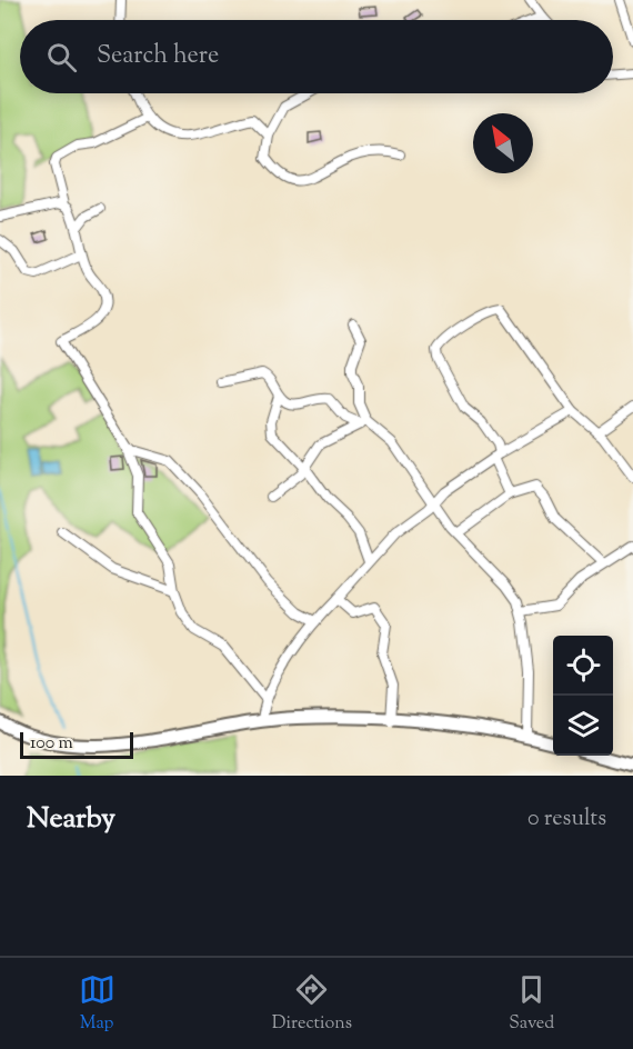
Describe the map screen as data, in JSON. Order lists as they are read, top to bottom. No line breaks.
{"scale_bar":"100 m","north":"top left","page":{"search":"Search here","scale":"100 m","heading":["Nearby","0 results"],"nav":["Map","Directions","Saved"]}}
